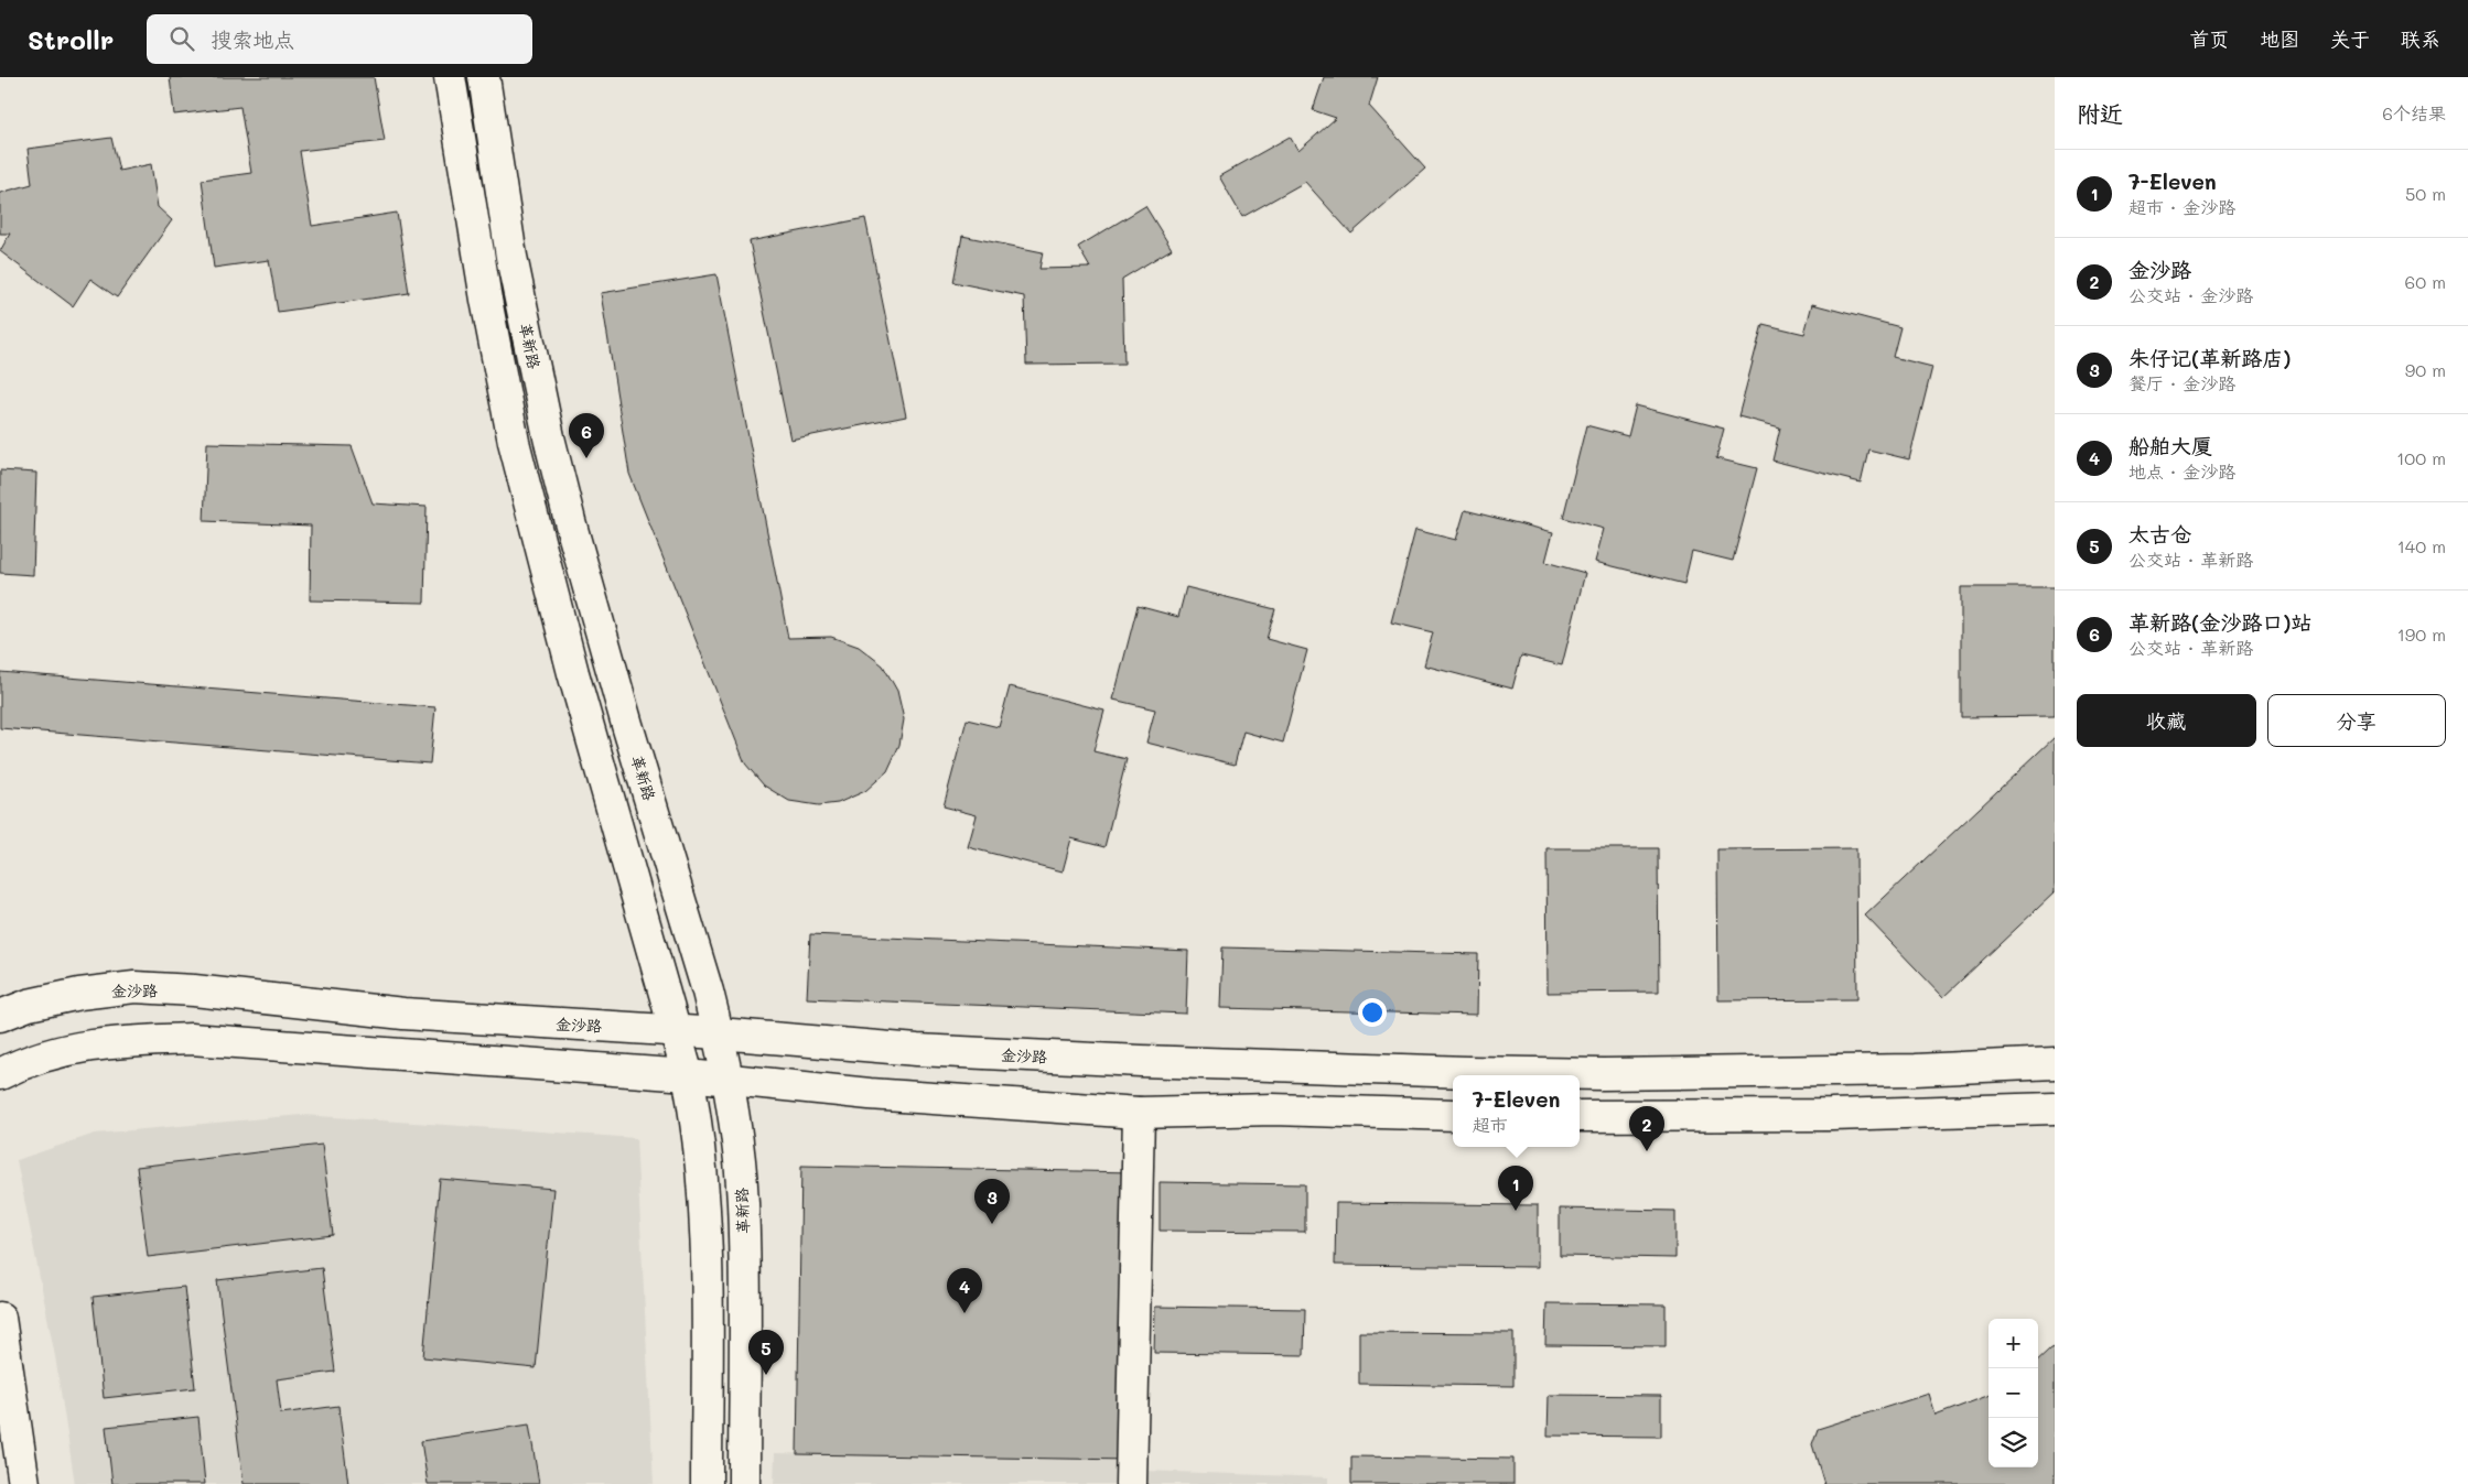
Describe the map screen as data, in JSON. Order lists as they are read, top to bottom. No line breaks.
{"streets":{"main road":["革新路","金沙路"]},"crossings":[["革新路","金沙路"]],"page":{"header":"Strollr","search":"搜索地点","nav":["首页","地图","关于","联系"],"heading":["附近","6个结果"],"list":[{"mark":"1","name":"7-Eleven","note":"超市 · 金沙路","value":"50 m"},{"mark":"2","name":"金沙路","note":"公交站 · 金沙路","value":"60 m"},{"mark":"3","name":"朱仔记(革新路店)","note":"餐厅 · 金沙路","value":"90 m"},{"mark":"4","name":"船舶大厦","note":"地点 · 金沙路","value":"100 m"},{"mark":"5","name":"太古仓","note":"公交站 · 革新路","value":"140 m"},{"mark":"6","name":"革新路(金沙路口)站","note":"公交站 · 革新路","value":"190 m"}],"pins":["6","2","1","3","4","5"],"buttons":["收藏","分享"],"popup":["7-Eleven","超市"],"map_buttons":["+","−"]}}
